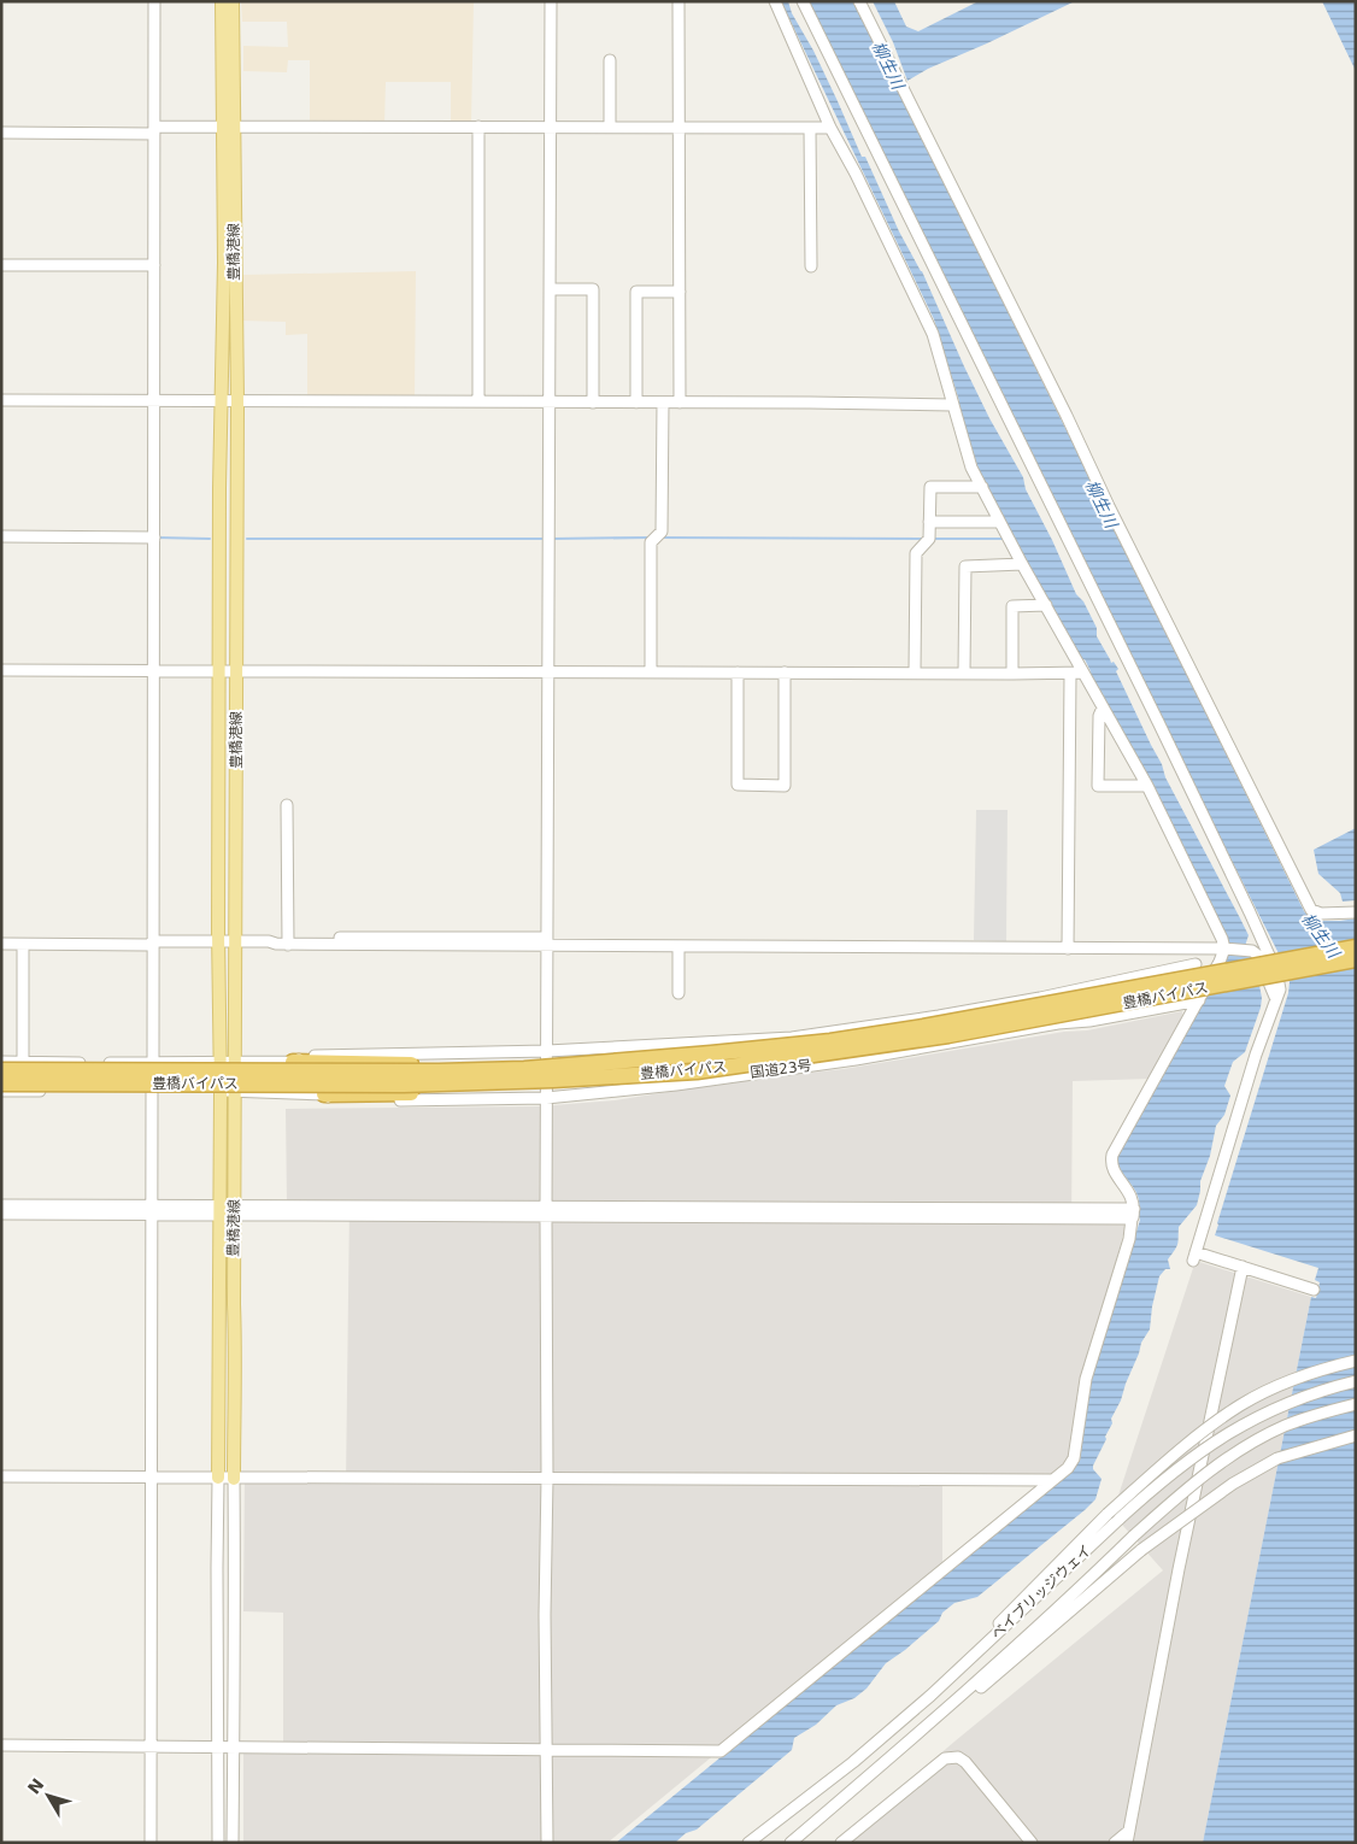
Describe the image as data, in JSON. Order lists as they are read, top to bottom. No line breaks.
{"streets":{"highway":["豊橋バイパス"],"main road":["豊橋港線"],"street":["国道23号","ベイブリッジウェイ"]},"crossings":[["豊橋港線","国道23号"]],"water":["柳生川"],"north":"top left"}
